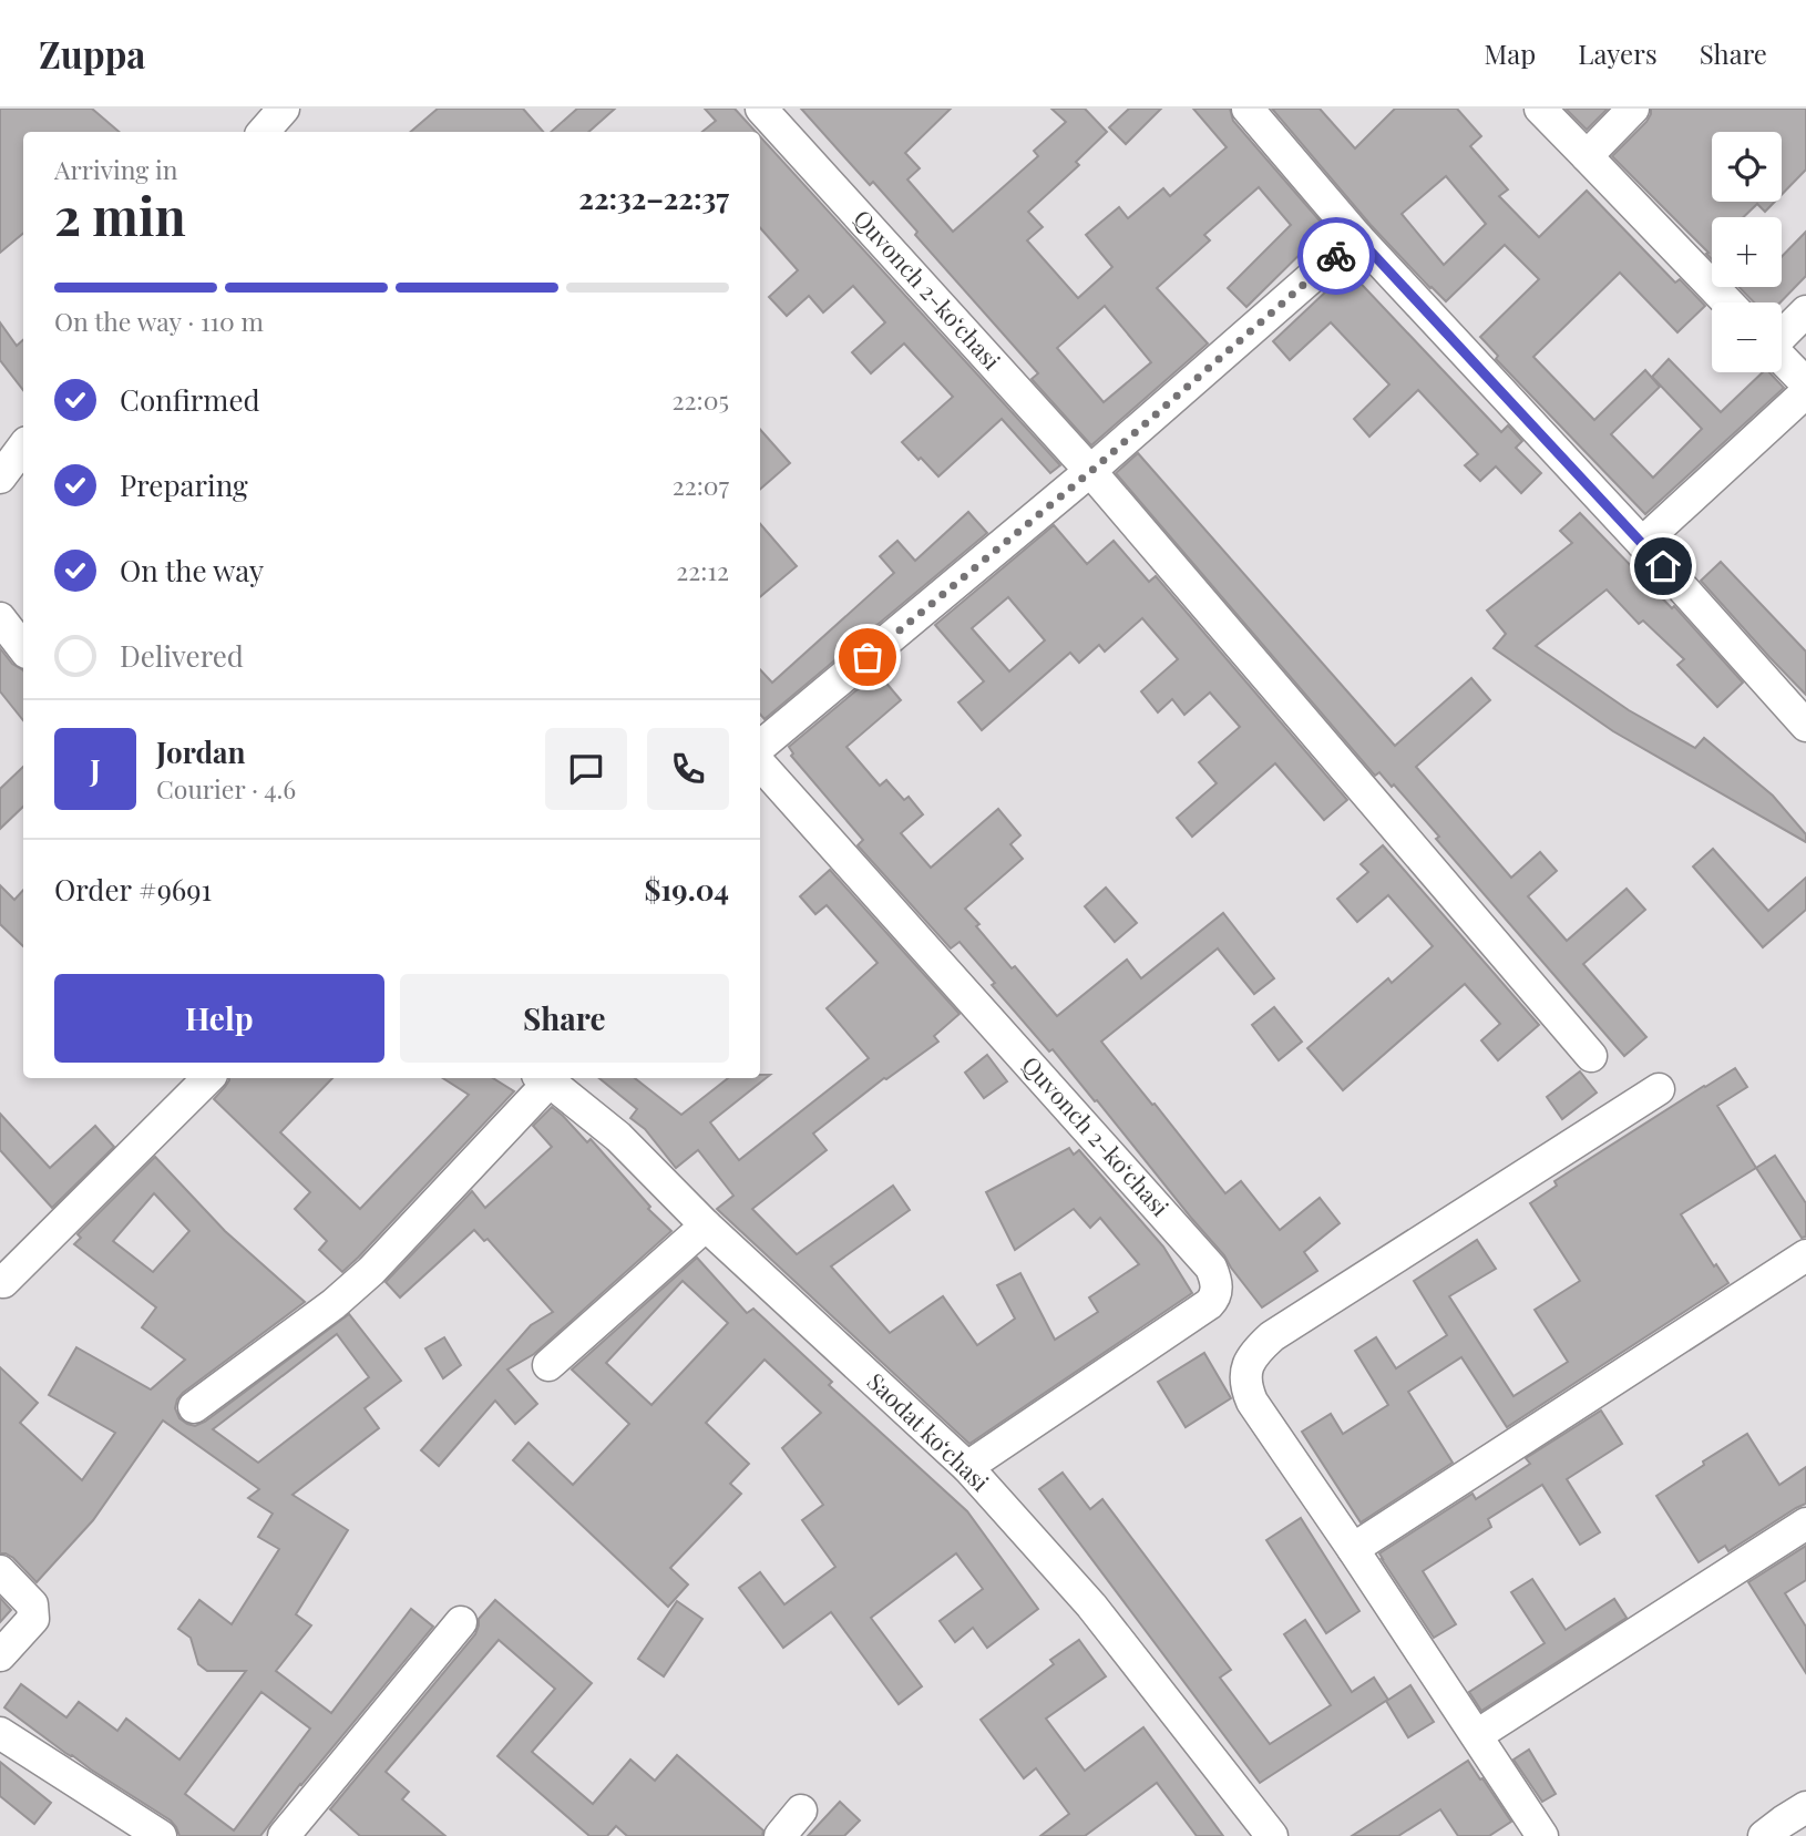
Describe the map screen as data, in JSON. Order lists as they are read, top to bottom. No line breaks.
{"streets":{"street":["Quvonch 2-koʻchasi","Saodat koʻchasi"]},"crossings":[["Quvonch 2-koʻchasi","Saodat koʻchasi"]],"page":{"header":"Zuppa","nav":["Map","Layers","Share"],"map_buttons":["+","−"],"heading":["2 min","Arriving in","22:32–22:37"],"panel":["Jordan","Courier · 4.6","Order #9691","$19.04"],"bar":"On the way · 110 m","list":[["Confirmed","22:05"],["Preparing","22:07"],["On the way","22:12"],"Delivered"],"round":"J","buttons":["Help","Share"]}}
